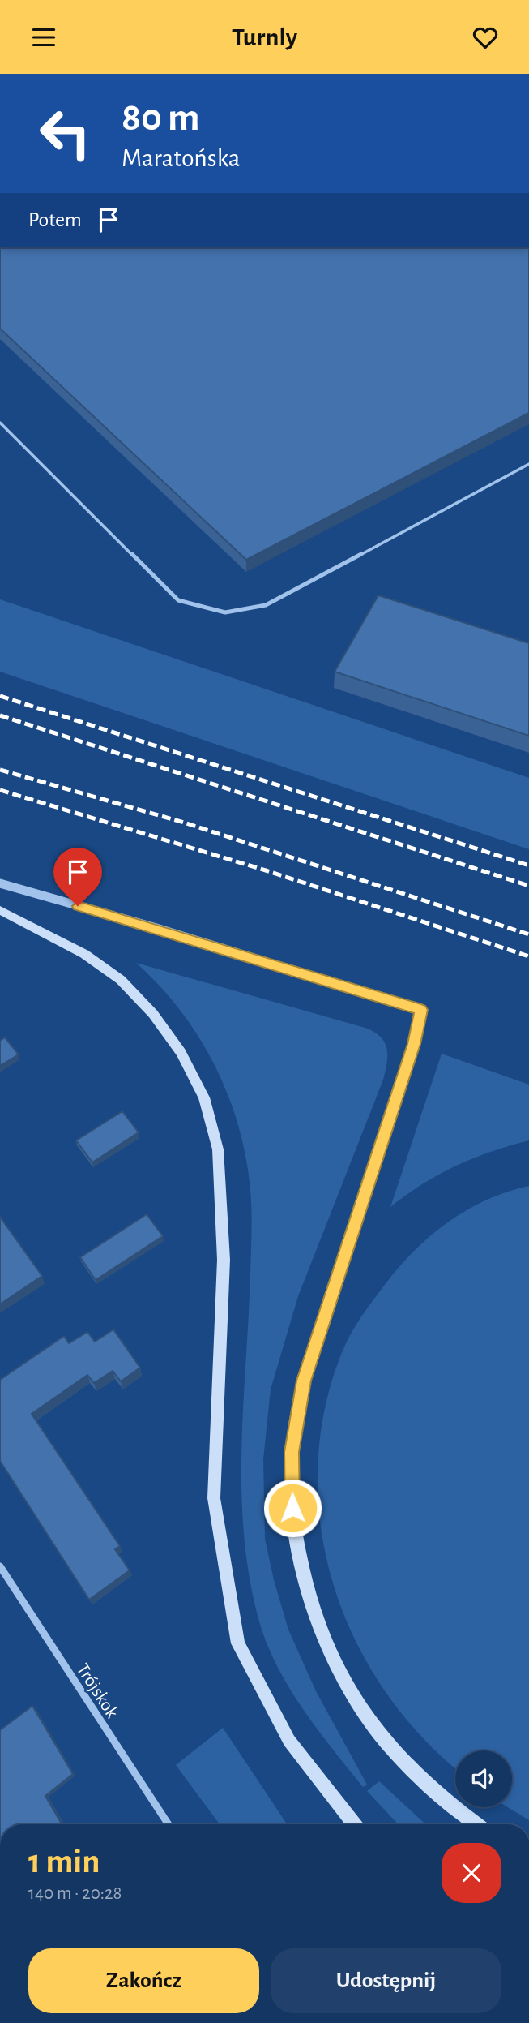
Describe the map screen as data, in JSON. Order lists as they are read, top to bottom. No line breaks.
{"streets":{"street":["Trójskok"]},"page":{"header":"Turnly","turn":["80 m","Maratońska"],"then":"Potem","heading":["1 min","140 m · 20:28"],"buttons":["Zakończ","Udostępnij"]}}
